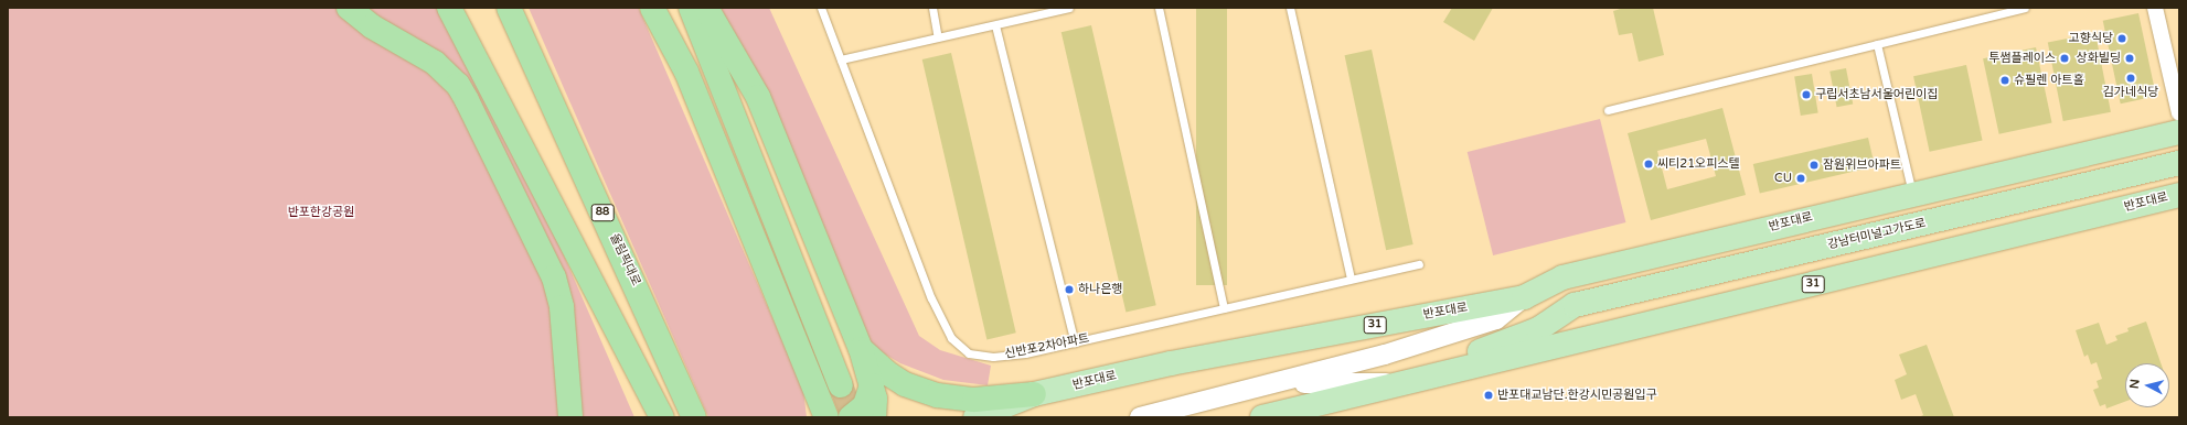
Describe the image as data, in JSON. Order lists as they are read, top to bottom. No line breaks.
{"streets":{"highway":["88","올림픽대로"],"main road":["반포대로","강남터미널고가도로","31"],"lane":["신반포2차아파트"]},"crossings":[["반포대로","31"],["강남터미널고가도로","31"]],"parks":["반포한강공원"],"places":["고향식당","투썸플레이스","상화빌딩","김가네식당","슈필렌 아트홀","구립서초남서울어린이집","씨티21오피스텔","잠원위브아파트","CU","하나은행","반포대교남단.한강시민공원입구"],"north":"left"}
